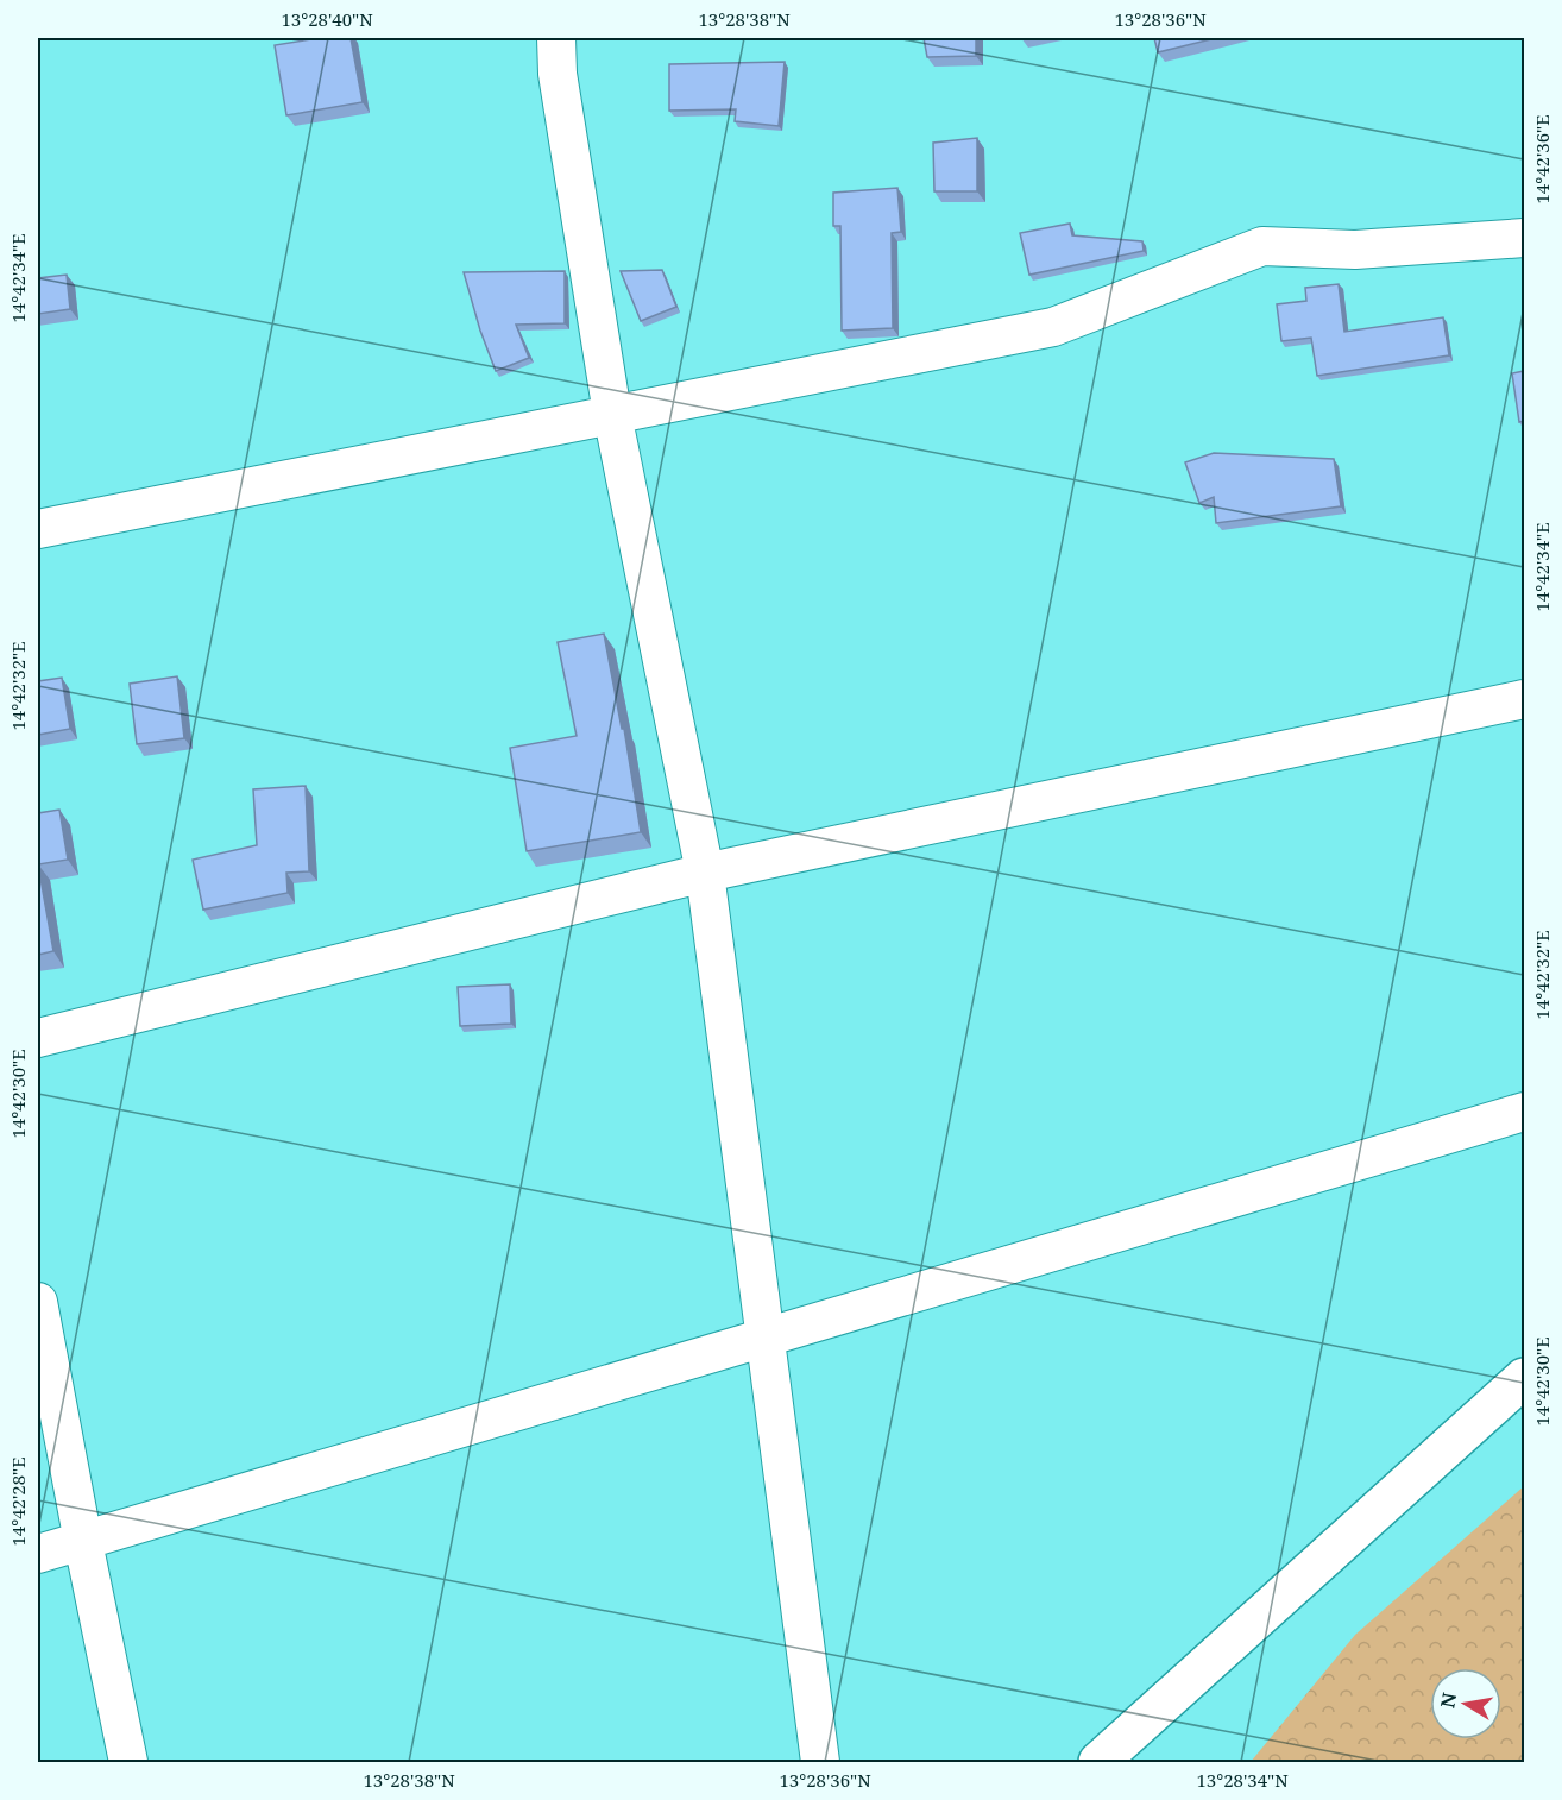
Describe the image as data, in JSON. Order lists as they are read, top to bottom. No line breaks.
{"north":"left","coordinates":["13°28'40\"N","13°28'38\"N","13°28'36\"N","14°42'36\"E","14°42'34\"E","14°42'32\"E","14°42'30\"E","14°42'28\"E","13°28'34\"N"]}
